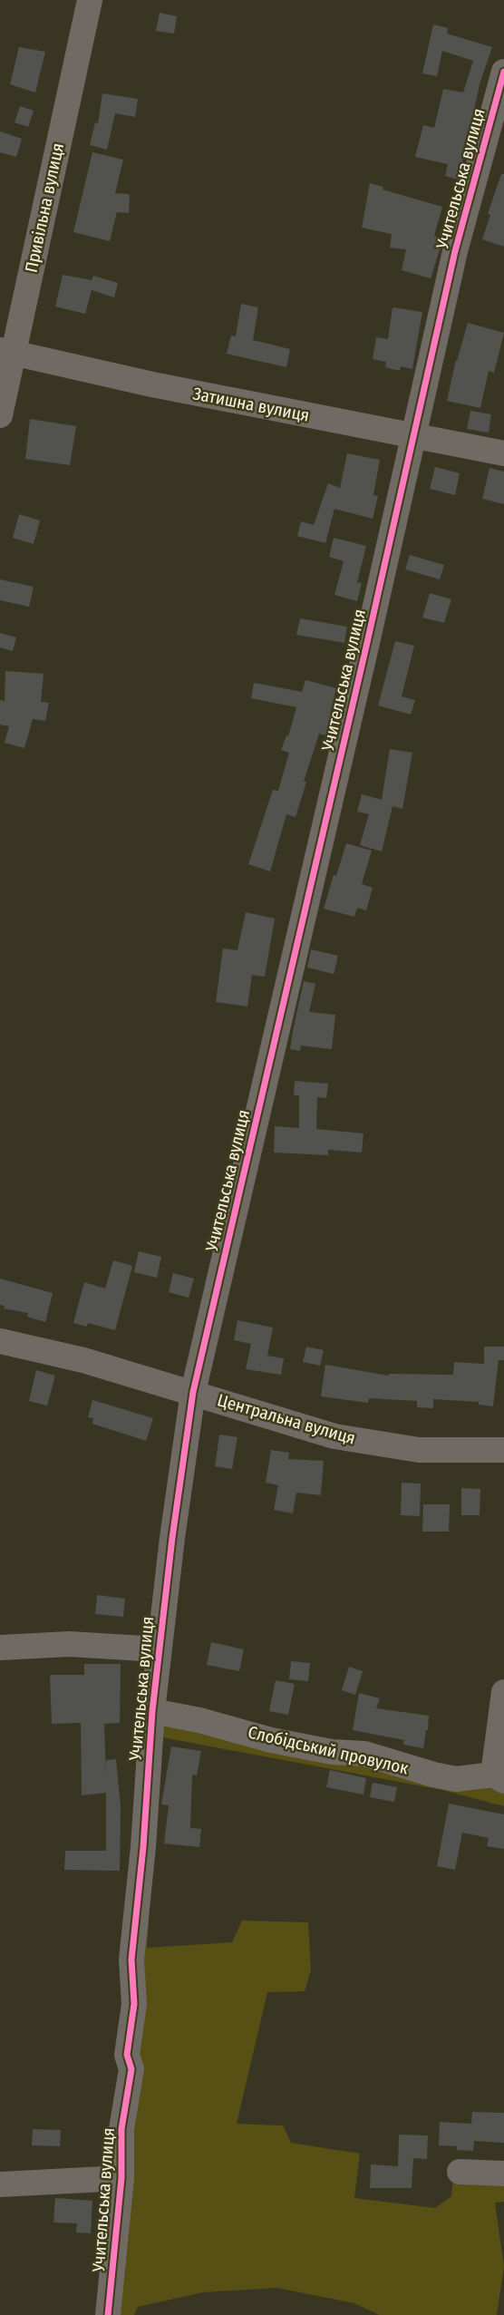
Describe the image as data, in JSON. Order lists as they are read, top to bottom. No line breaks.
{"streets":{"street":["Учительська вулиця","Привільна вулиця","Затишна вулиця","Центральна вулиця","Слобідський провулок"]},"crossings":[["Учительська вулиця","Затишна вулиця"],["Учительська вулиця","Центральна вулиця"],["Учительська вулиця","Слобідський провулок"],["Привільна вулиця","Затишна вулиця"]]}
